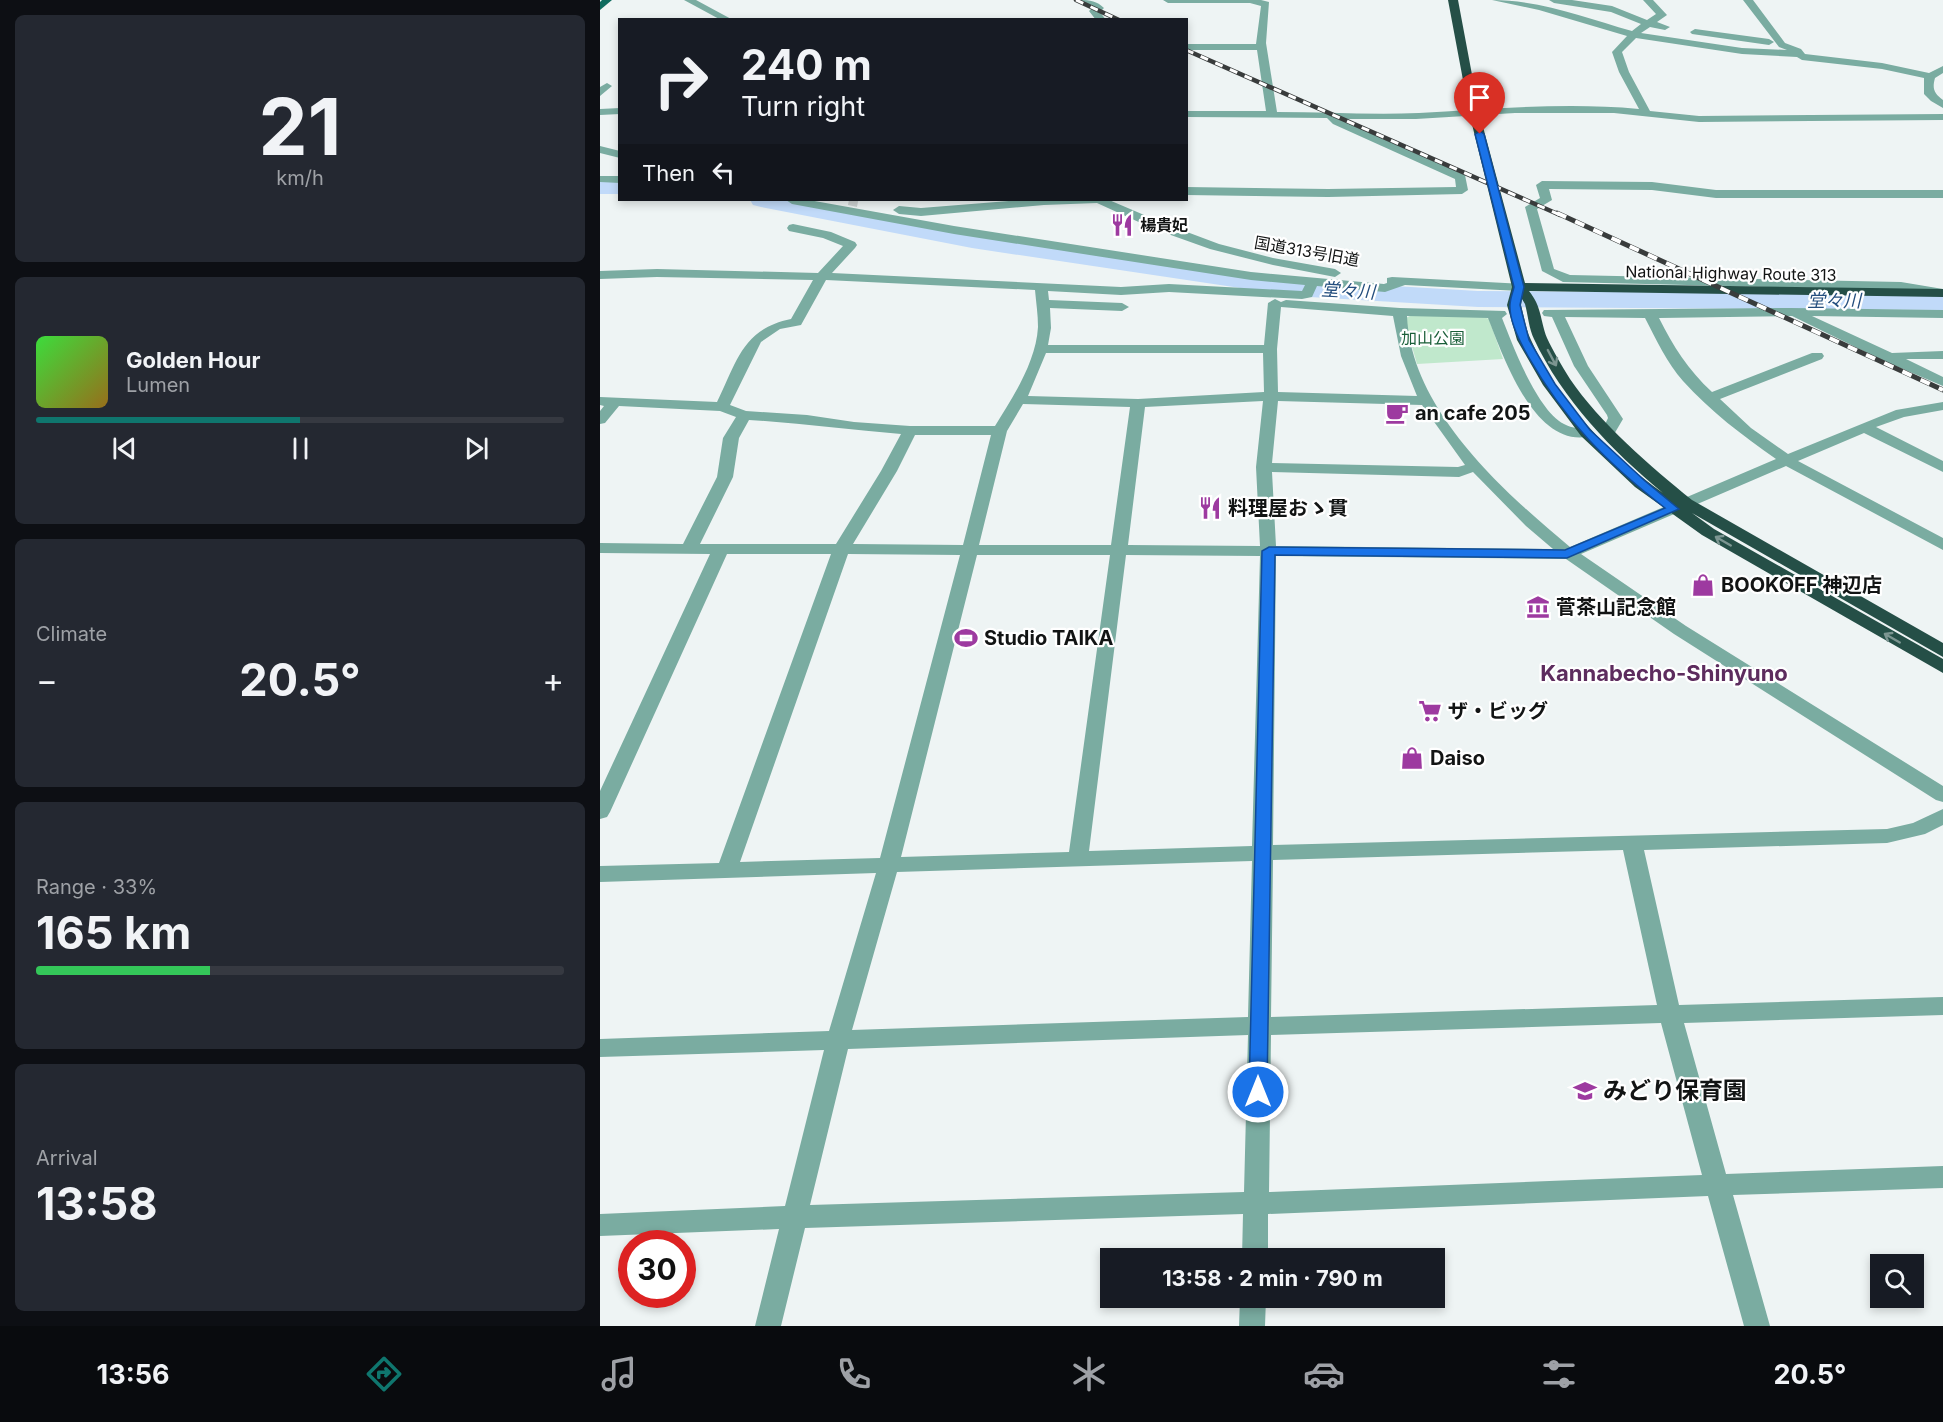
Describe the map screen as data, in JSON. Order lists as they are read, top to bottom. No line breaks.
{"streets":{"highway":["National Highway Route 313"],"street":["国道313号旧道"]},"crossings":[["国道313号旧道","National Highway Route 313"]],"districts":["Kannabecho-Shinyuno"],"water":["堂々川"],"parks":["加山公園"],"places":{"restaurant":["楊貴妃","料理屋おゝ貫"],"cafe":["an cafe 205"],"shop":["BOOKOFF 神辺店","Daiso"],"museum":["菅茶山記念館"],"sports":["Studio TAIKA"],"supermarket":["ザ・ビッグ"],"school or university":["みどり保育園"]},"page":{"tile":[["21","km/h"],"Climate",["Range · 33%","165 km"],["Arrival","13:58"]],"turn":["240 m","Turn right"],"then":"Then","song":["Golden Hour","Lumen"],"heat":["−","20.5°","+"],"limit":"30","trip":"13:58 · 2 min · 790 m","tabs":["13:56","20.5°"]}}
